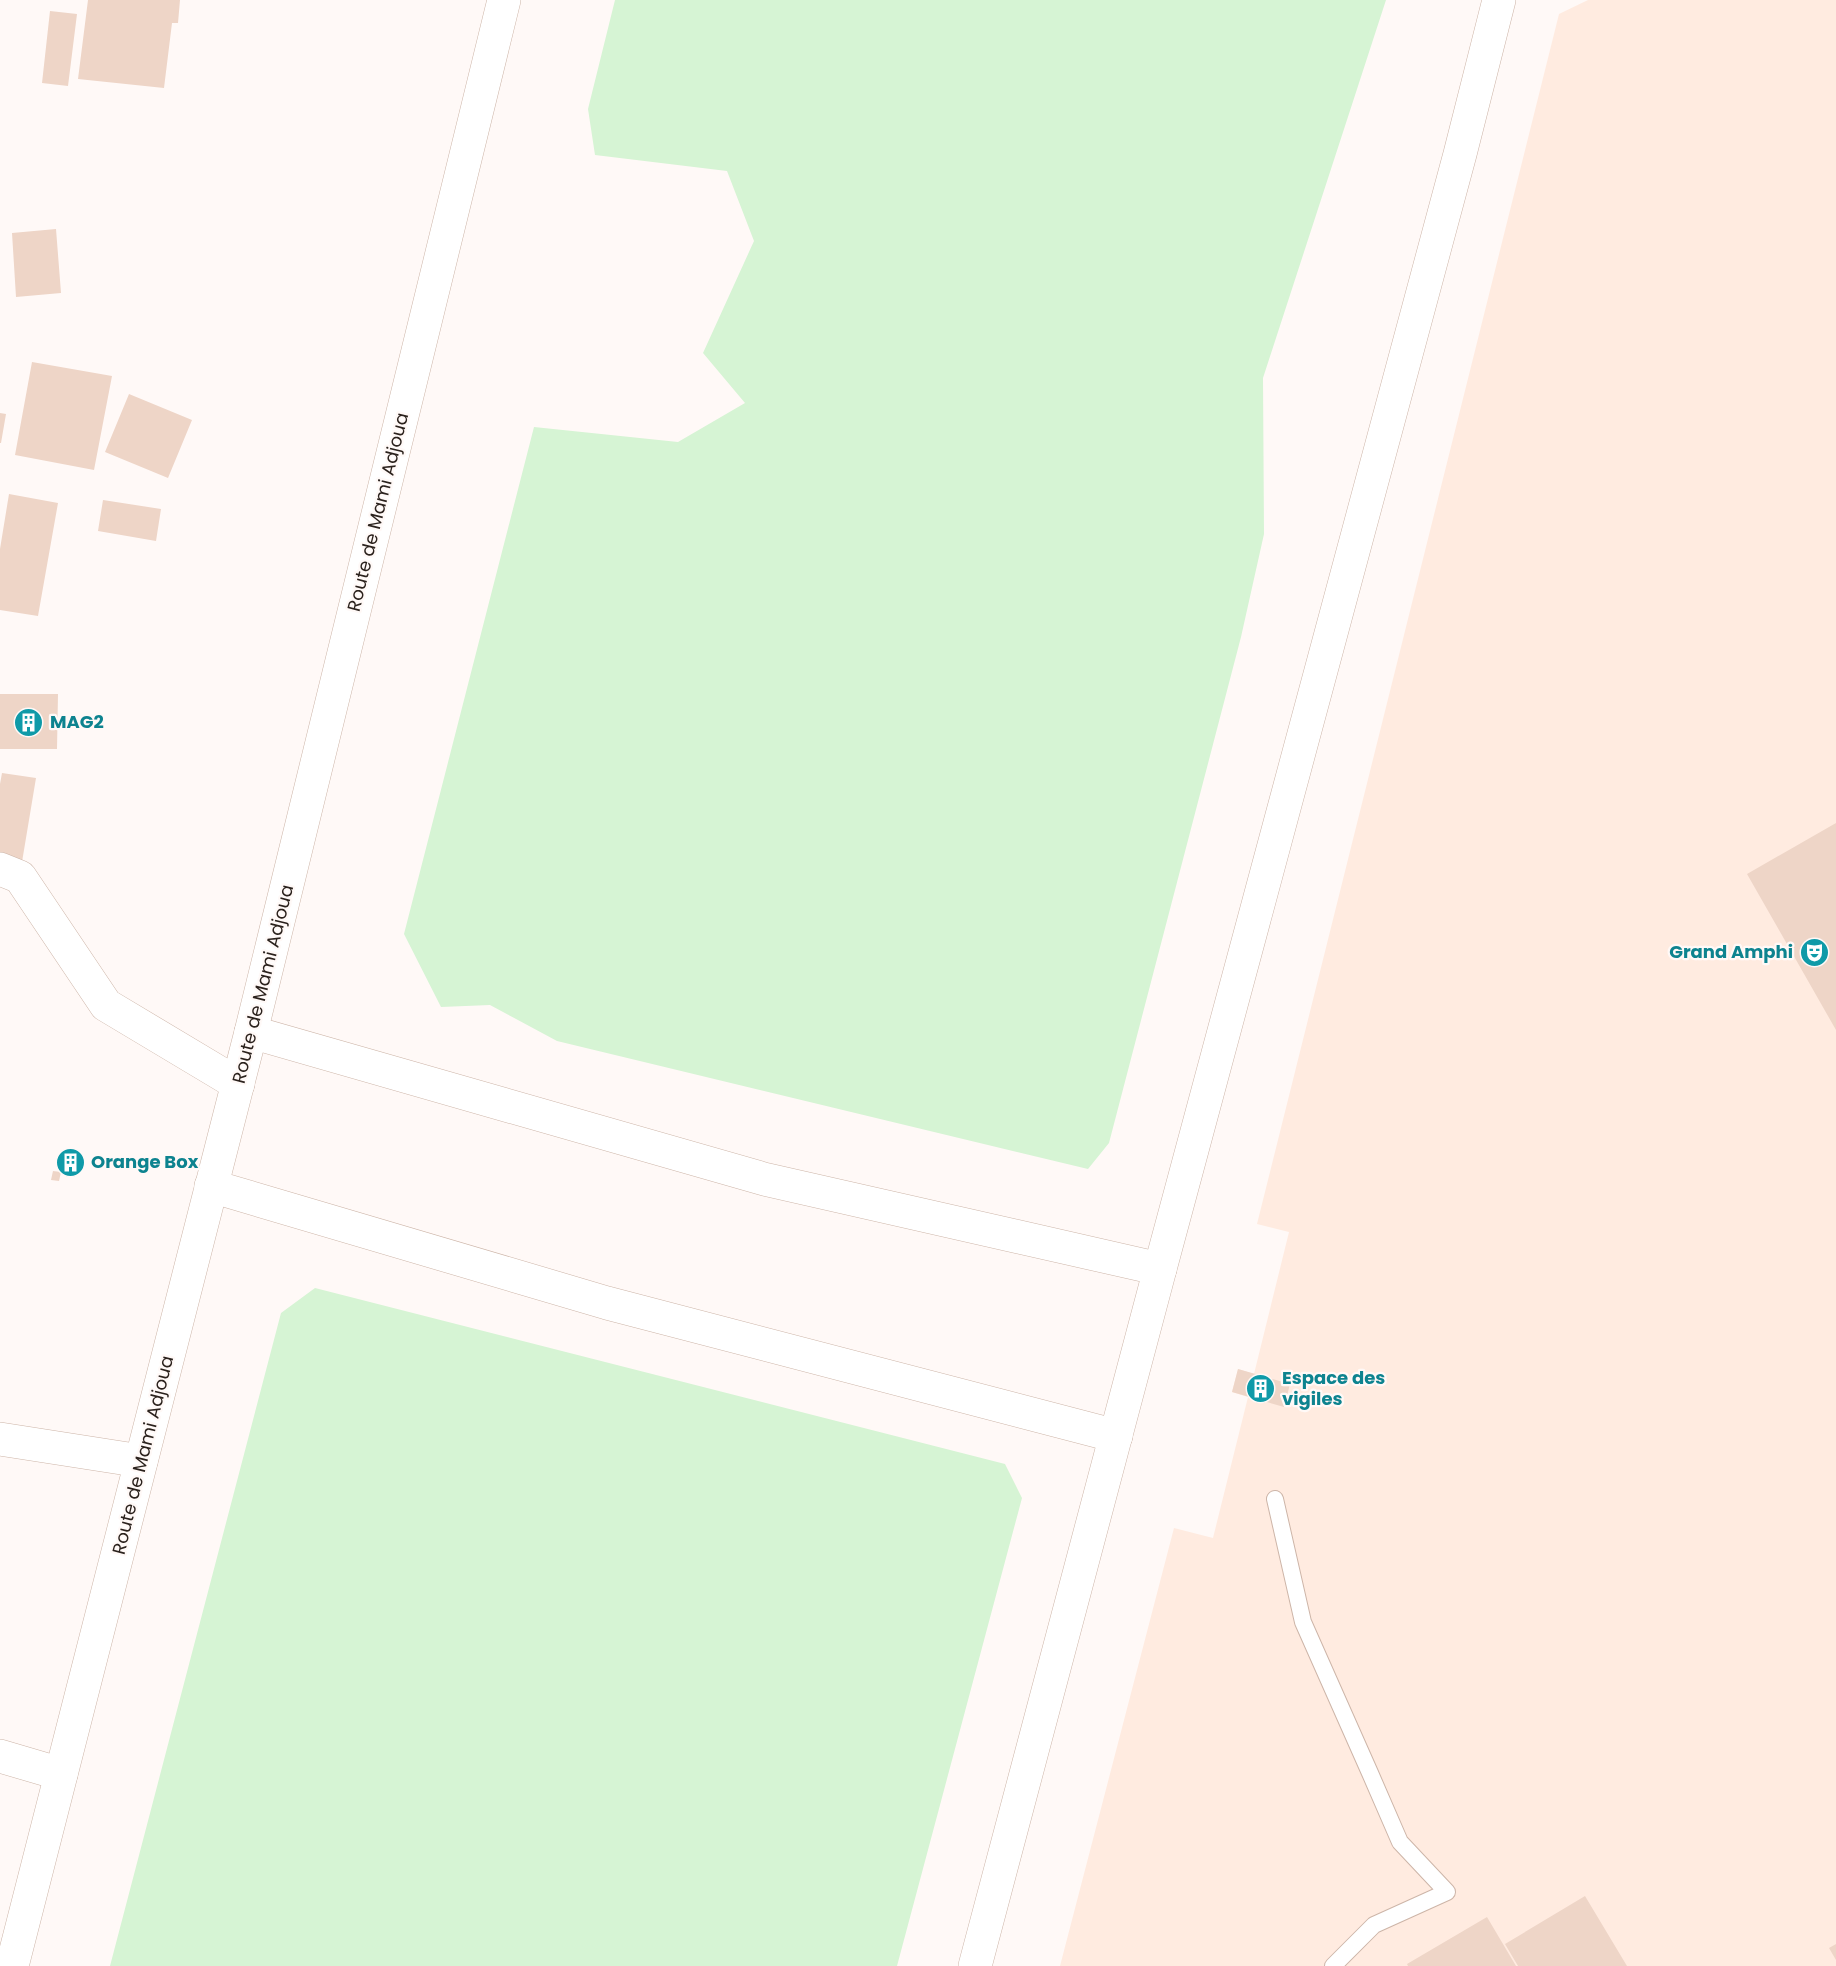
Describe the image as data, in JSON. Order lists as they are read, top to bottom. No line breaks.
{"streets":{"street":["Route de Mami Adjoua"]},"places":{"building":["MAG2","Orange Box","Espace des vigiles"],"theatre":["Grand Amphi"]}}
